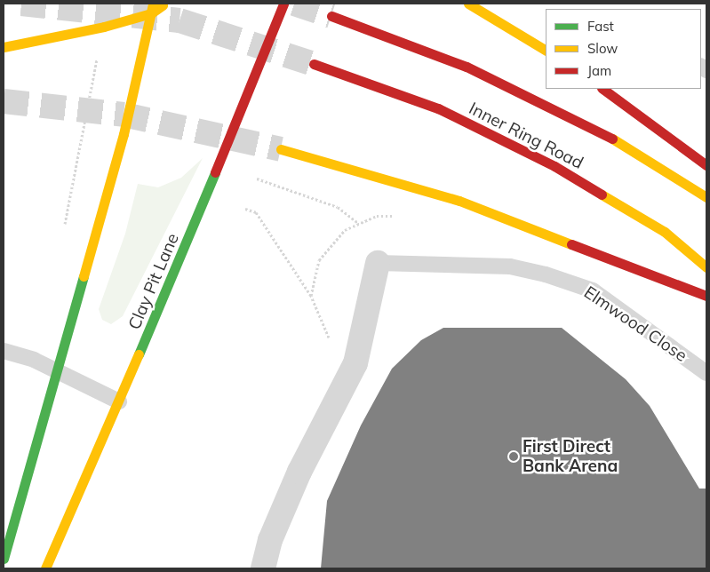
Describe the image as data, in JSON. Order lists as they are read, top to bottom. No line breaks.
{"streets":{"highway":["Inner Ring Road","Clay Pit Lane"],"lane":["Elmwood Close"]},"places":["First Direct Bank Arena"],"legend":["Fast","Slow","Jam"]}
